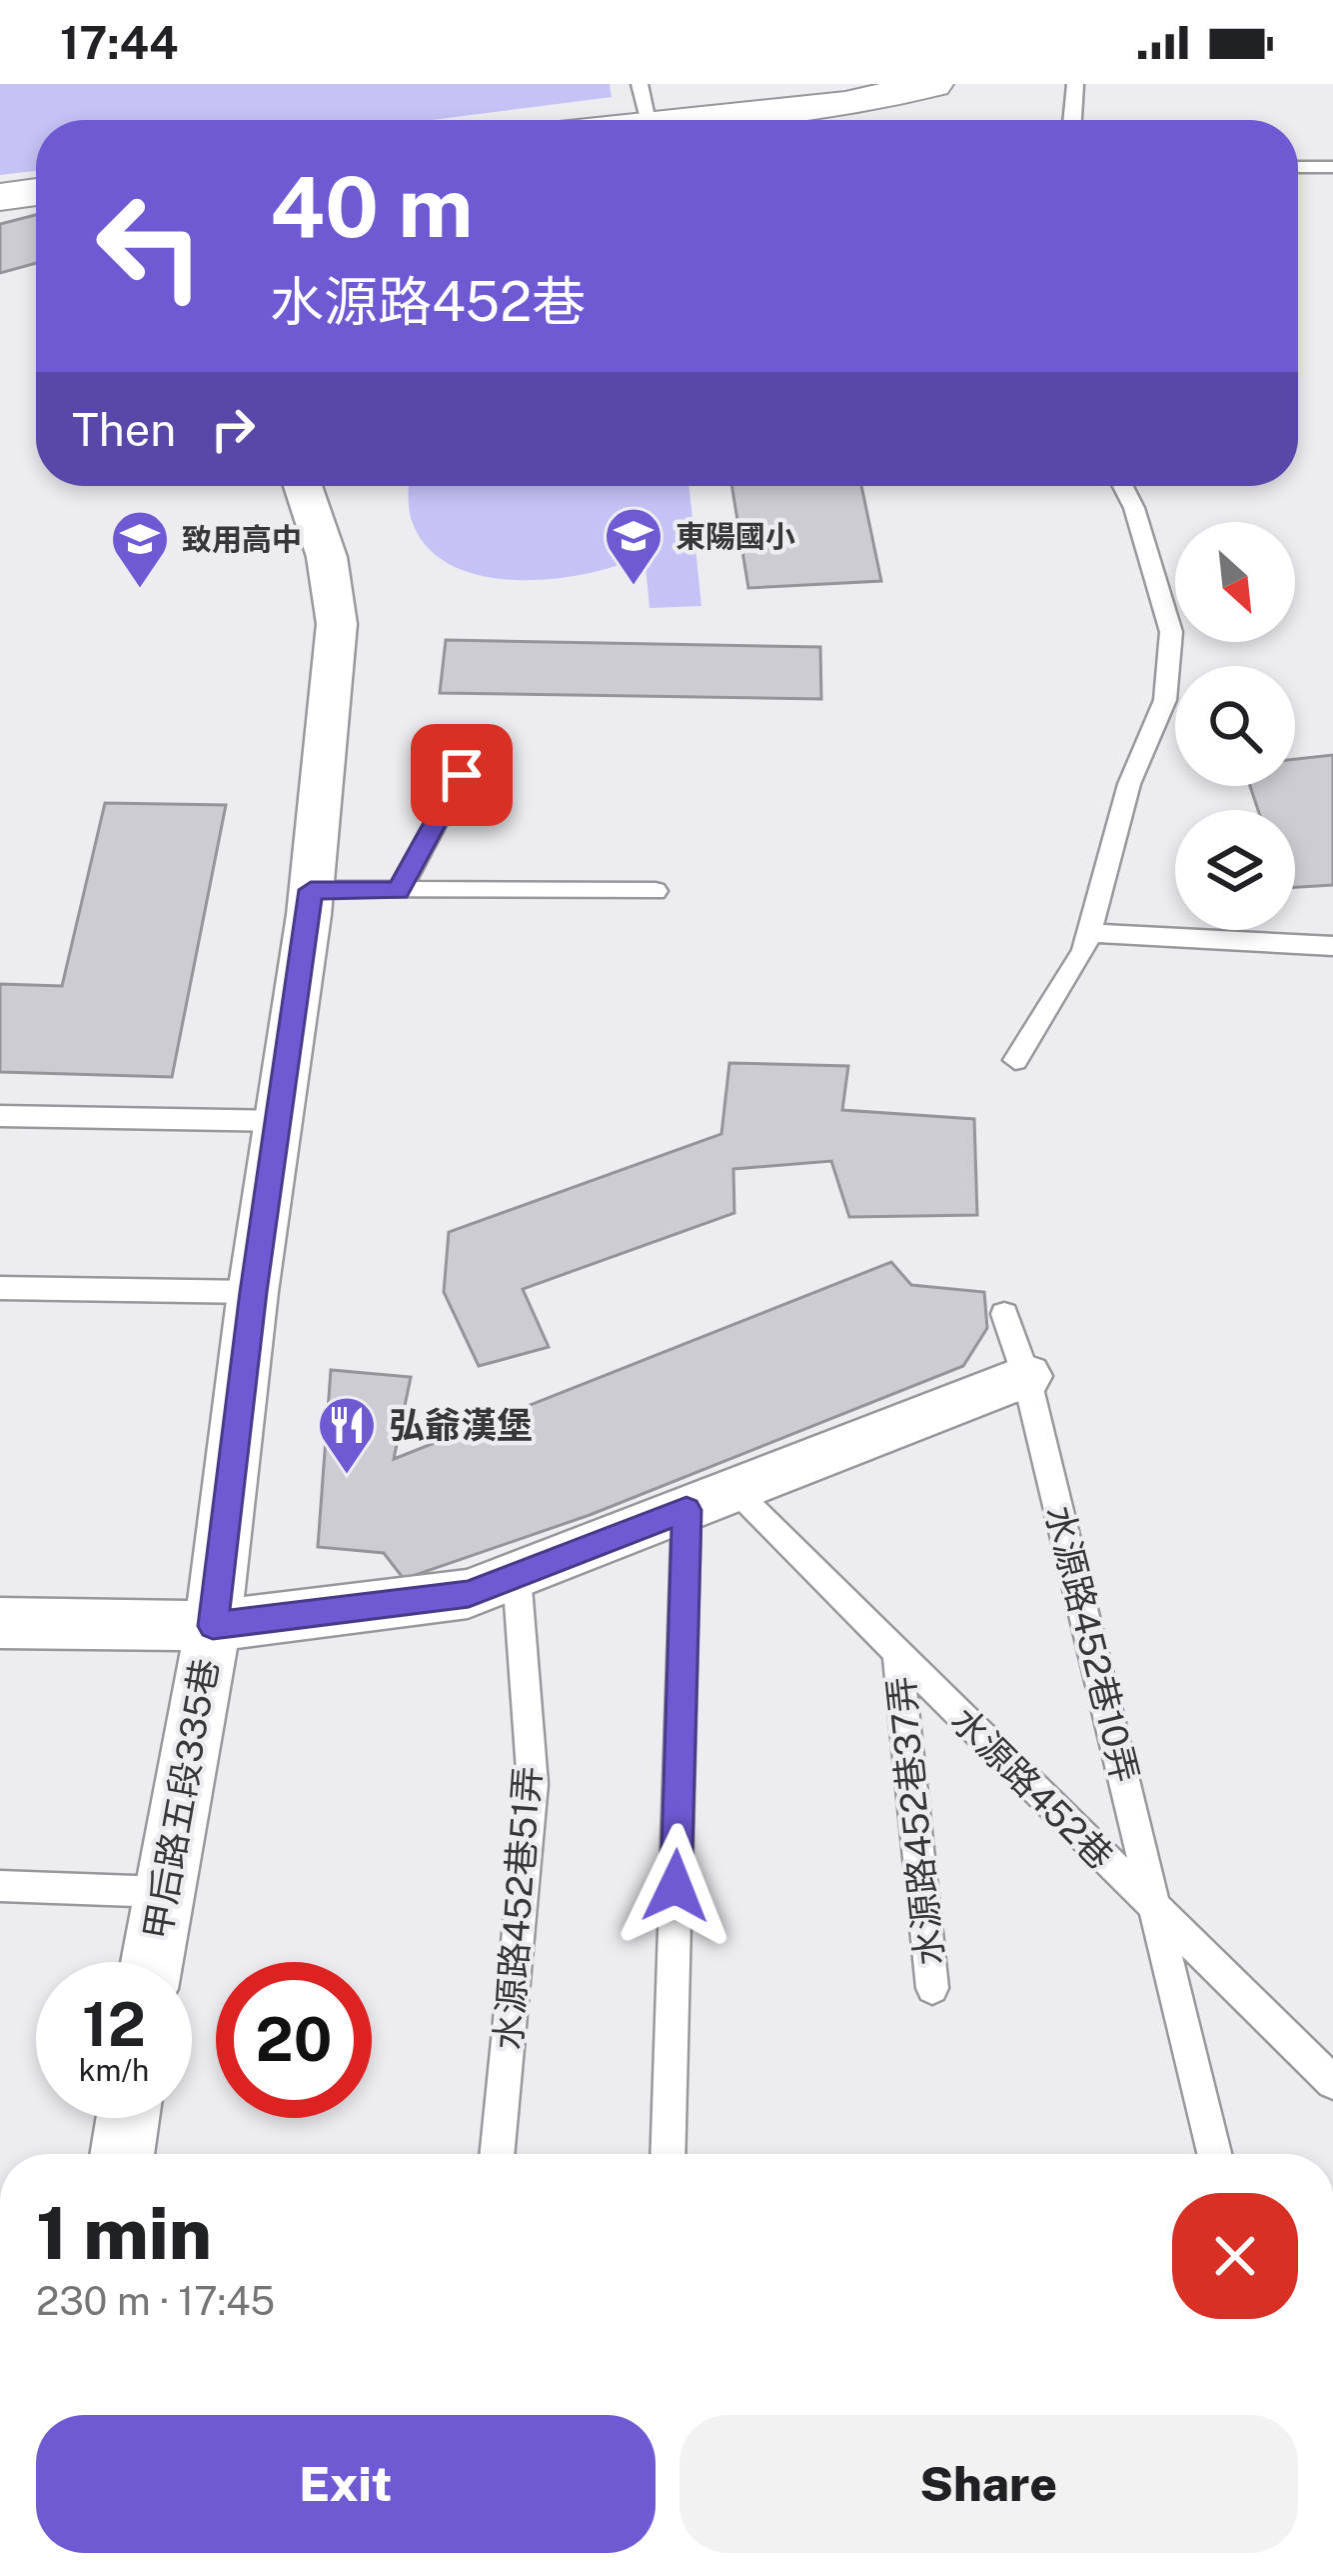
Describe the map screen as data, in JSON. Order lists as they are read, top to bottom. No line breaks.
{"streets":{"street":["甲后路五段335巷"],"lane":["水源路452巷10弄","水源路452巷","水源路452巷37弄","水源路452巷51弄"]},"crossings":[["水源路452巷10弄","水源路452巷"],["水源路452巷","水源路452巷37弄"]],"places":{"school or university":["東陽國小","致用高中"],"restaurant":["弘爺漢堡"]},"north":"bottom right","page":{"status":"17:44","turn":["40 m","水源路452巷"],"then":"Then","speed":"12 km/h","limit":"20","heading":["1 min","230 m · 17:45"],"buttons":["Exit","Share"]}}
